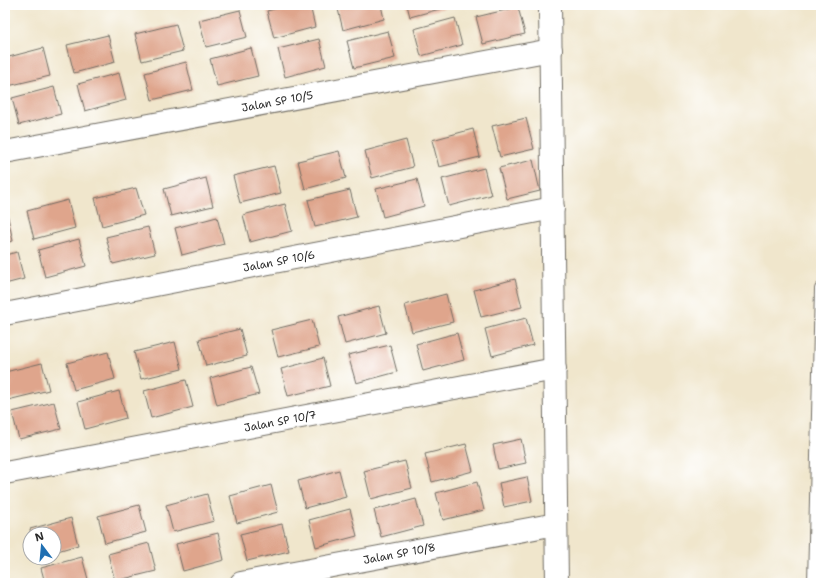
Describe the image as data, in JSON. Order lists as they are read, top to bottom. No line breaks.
{"streets":{"street":["Jalan SP 10/5","Jalan SP 10/6","Jalan SP 10/7","Jalan SP 10/8"]},"north":"top"}
